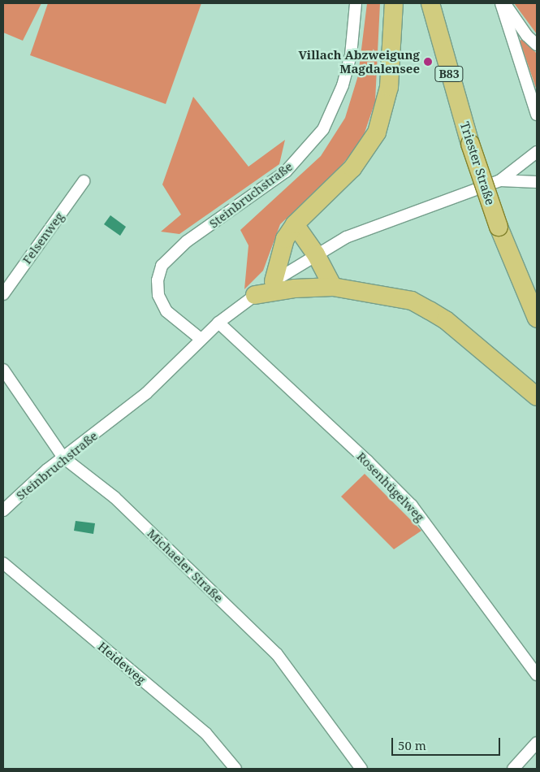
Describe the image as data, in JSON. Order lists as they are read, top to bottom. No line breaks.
{"streets":{"main road":["B83","Triester Straße"],"street":["Steinbruchstraße","Felsenweg","Rosenhügelweg","Michaeler Straße","Heideweg"]},"crossings":[["Steinbruchstraße","Rosenhügelweg"],["Steinbruchstraße","Michaeler Straße"]],"places":["Villach Abzweigung Magdalensee"],"scale_bar":"50 m"}
